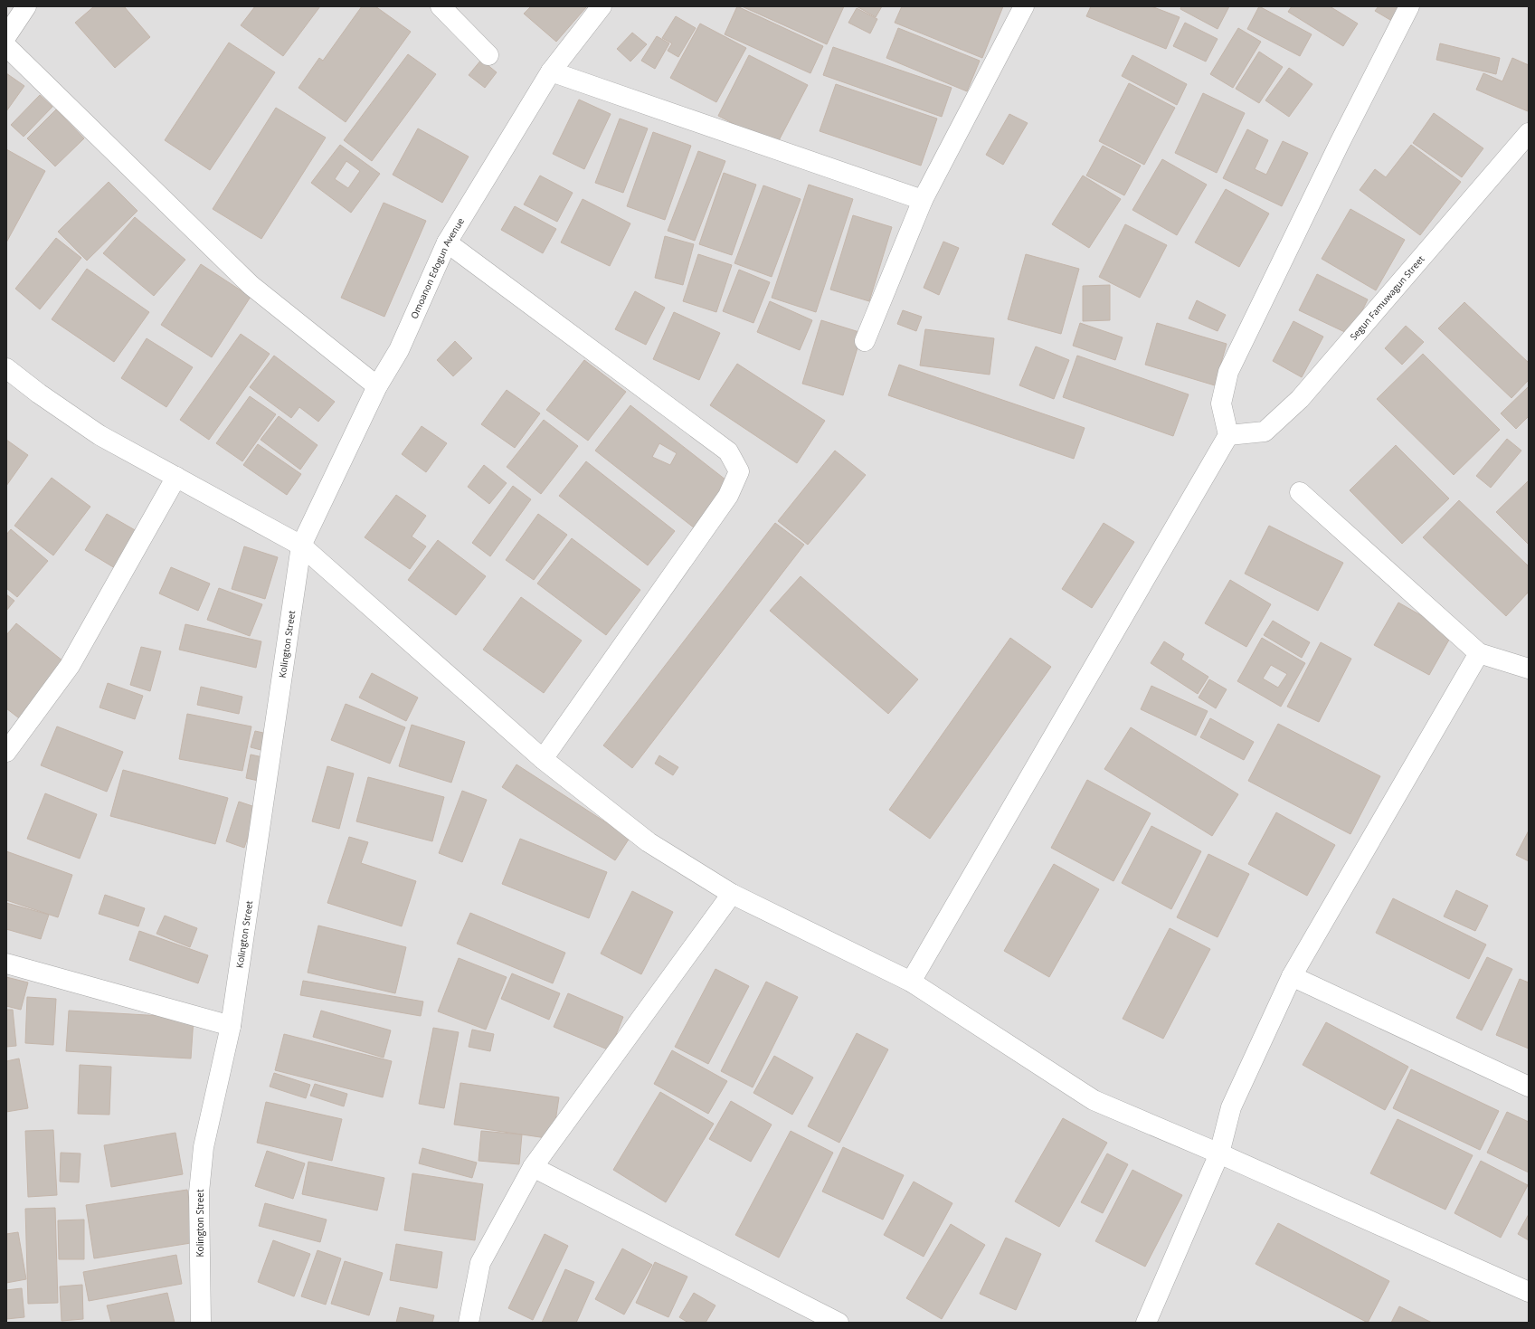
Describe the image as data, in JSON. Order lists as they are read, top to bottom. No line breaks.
{"streets":{"street":["Omoanon Edogun Avenue","Segun Famuwagun Street","Kolington Street"]},"crossings":[["Omoanon Edogun Avenue","Kolington Street"]]}
